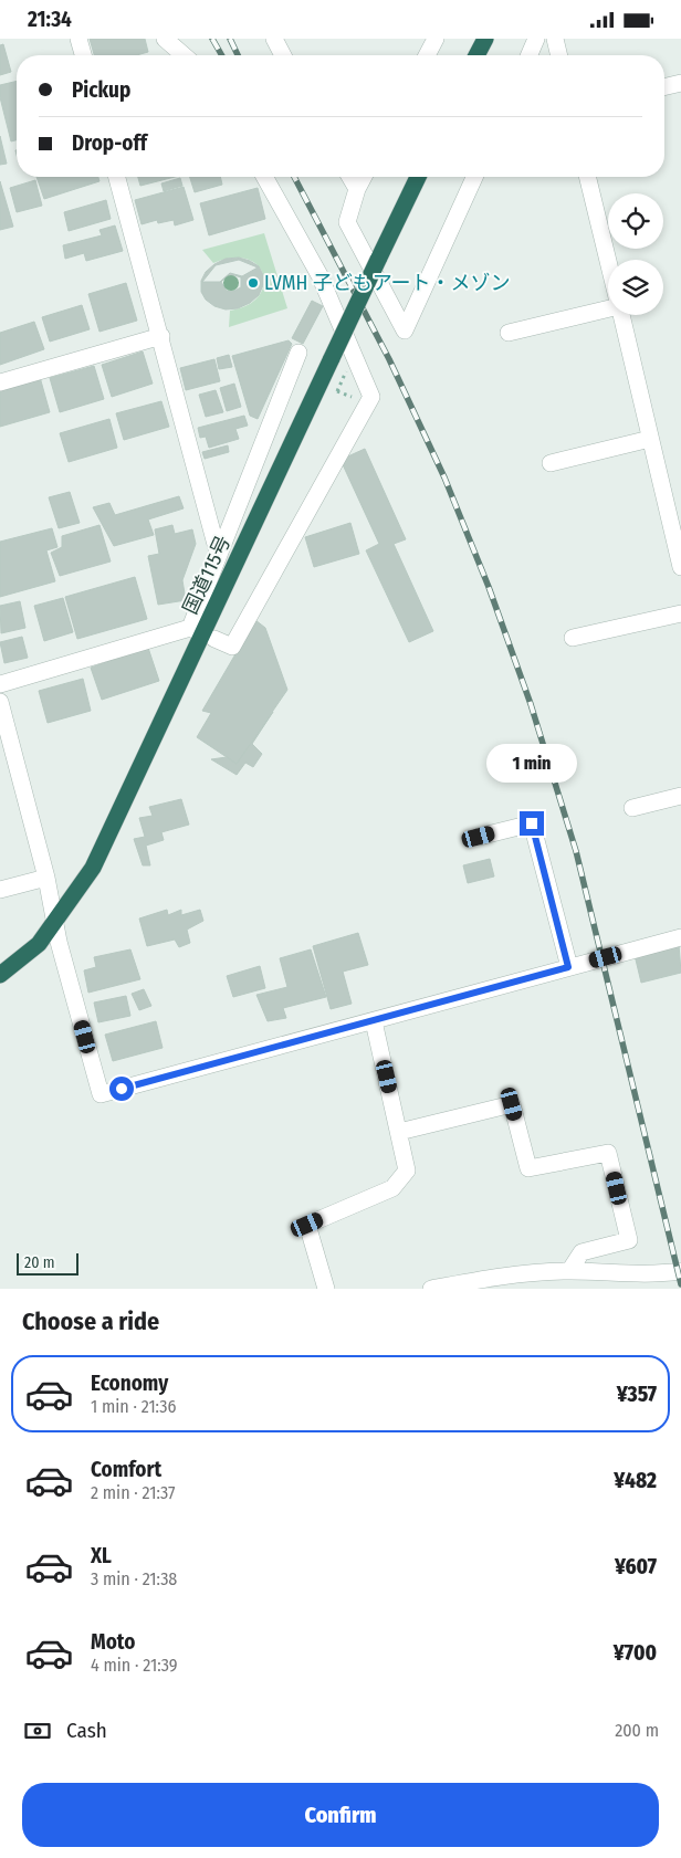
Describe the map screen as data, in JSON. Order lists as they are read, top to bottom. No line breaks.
{"streets":{"highway":["国道115号"]},"places":["LVMH 子どもアート・メゾン"],"scale_bar":"20 m","page":{"status":"21:34","banner":["Pickup","Drop-off"],"bubble":"1 min","scale":"20 m","heading":"Choose a ride","list":[{"name":"Economy","note":"1 min · 21:36","value":"¥357"},{"name":"Comfort","note":"2 min · 21:37","value":"¥482"},{"name":"XL","note":"3 min · 21:38","value":"¥607"},{"name":"Moto","note":"4 min · 21:39","value":"¥700"}],"pay":["Cash","200 m"],"buttons":"Confirm"}}
